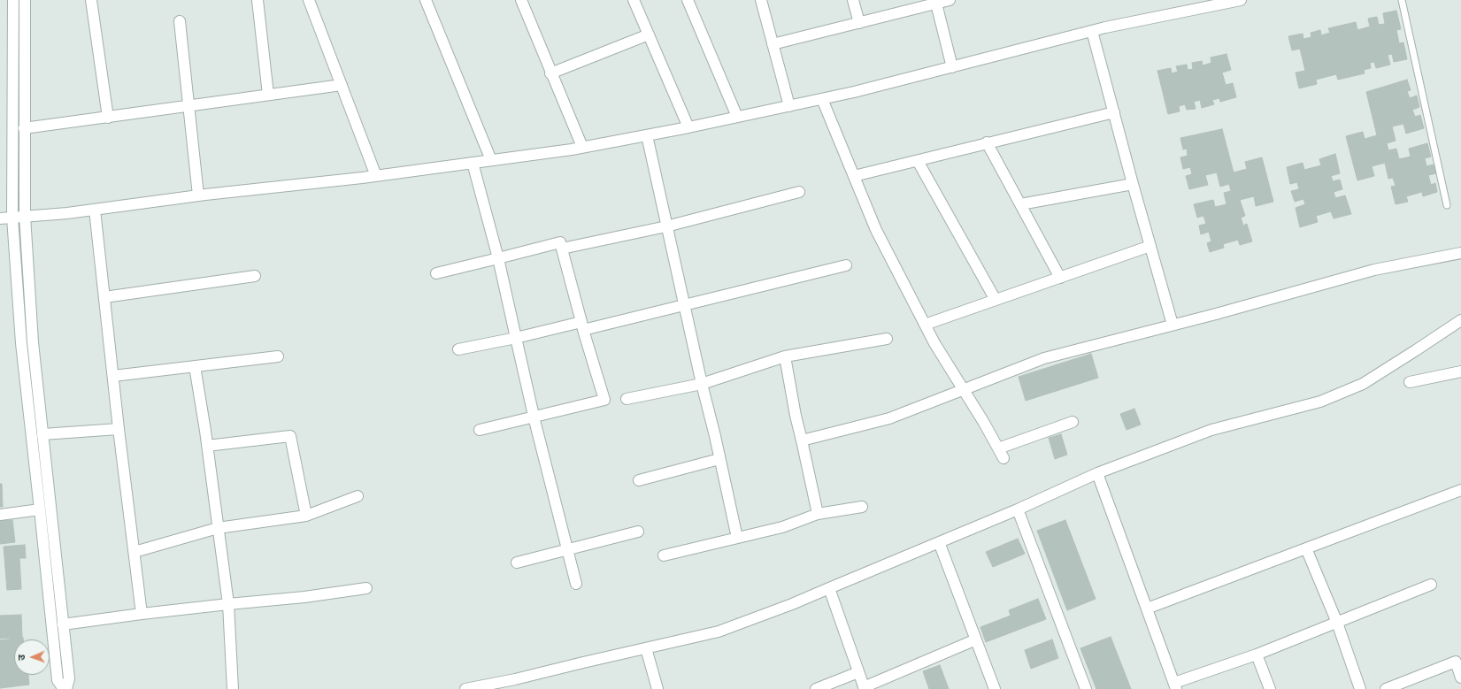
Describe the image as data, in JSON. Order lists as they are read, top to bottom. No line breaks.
{"north":"left"}
